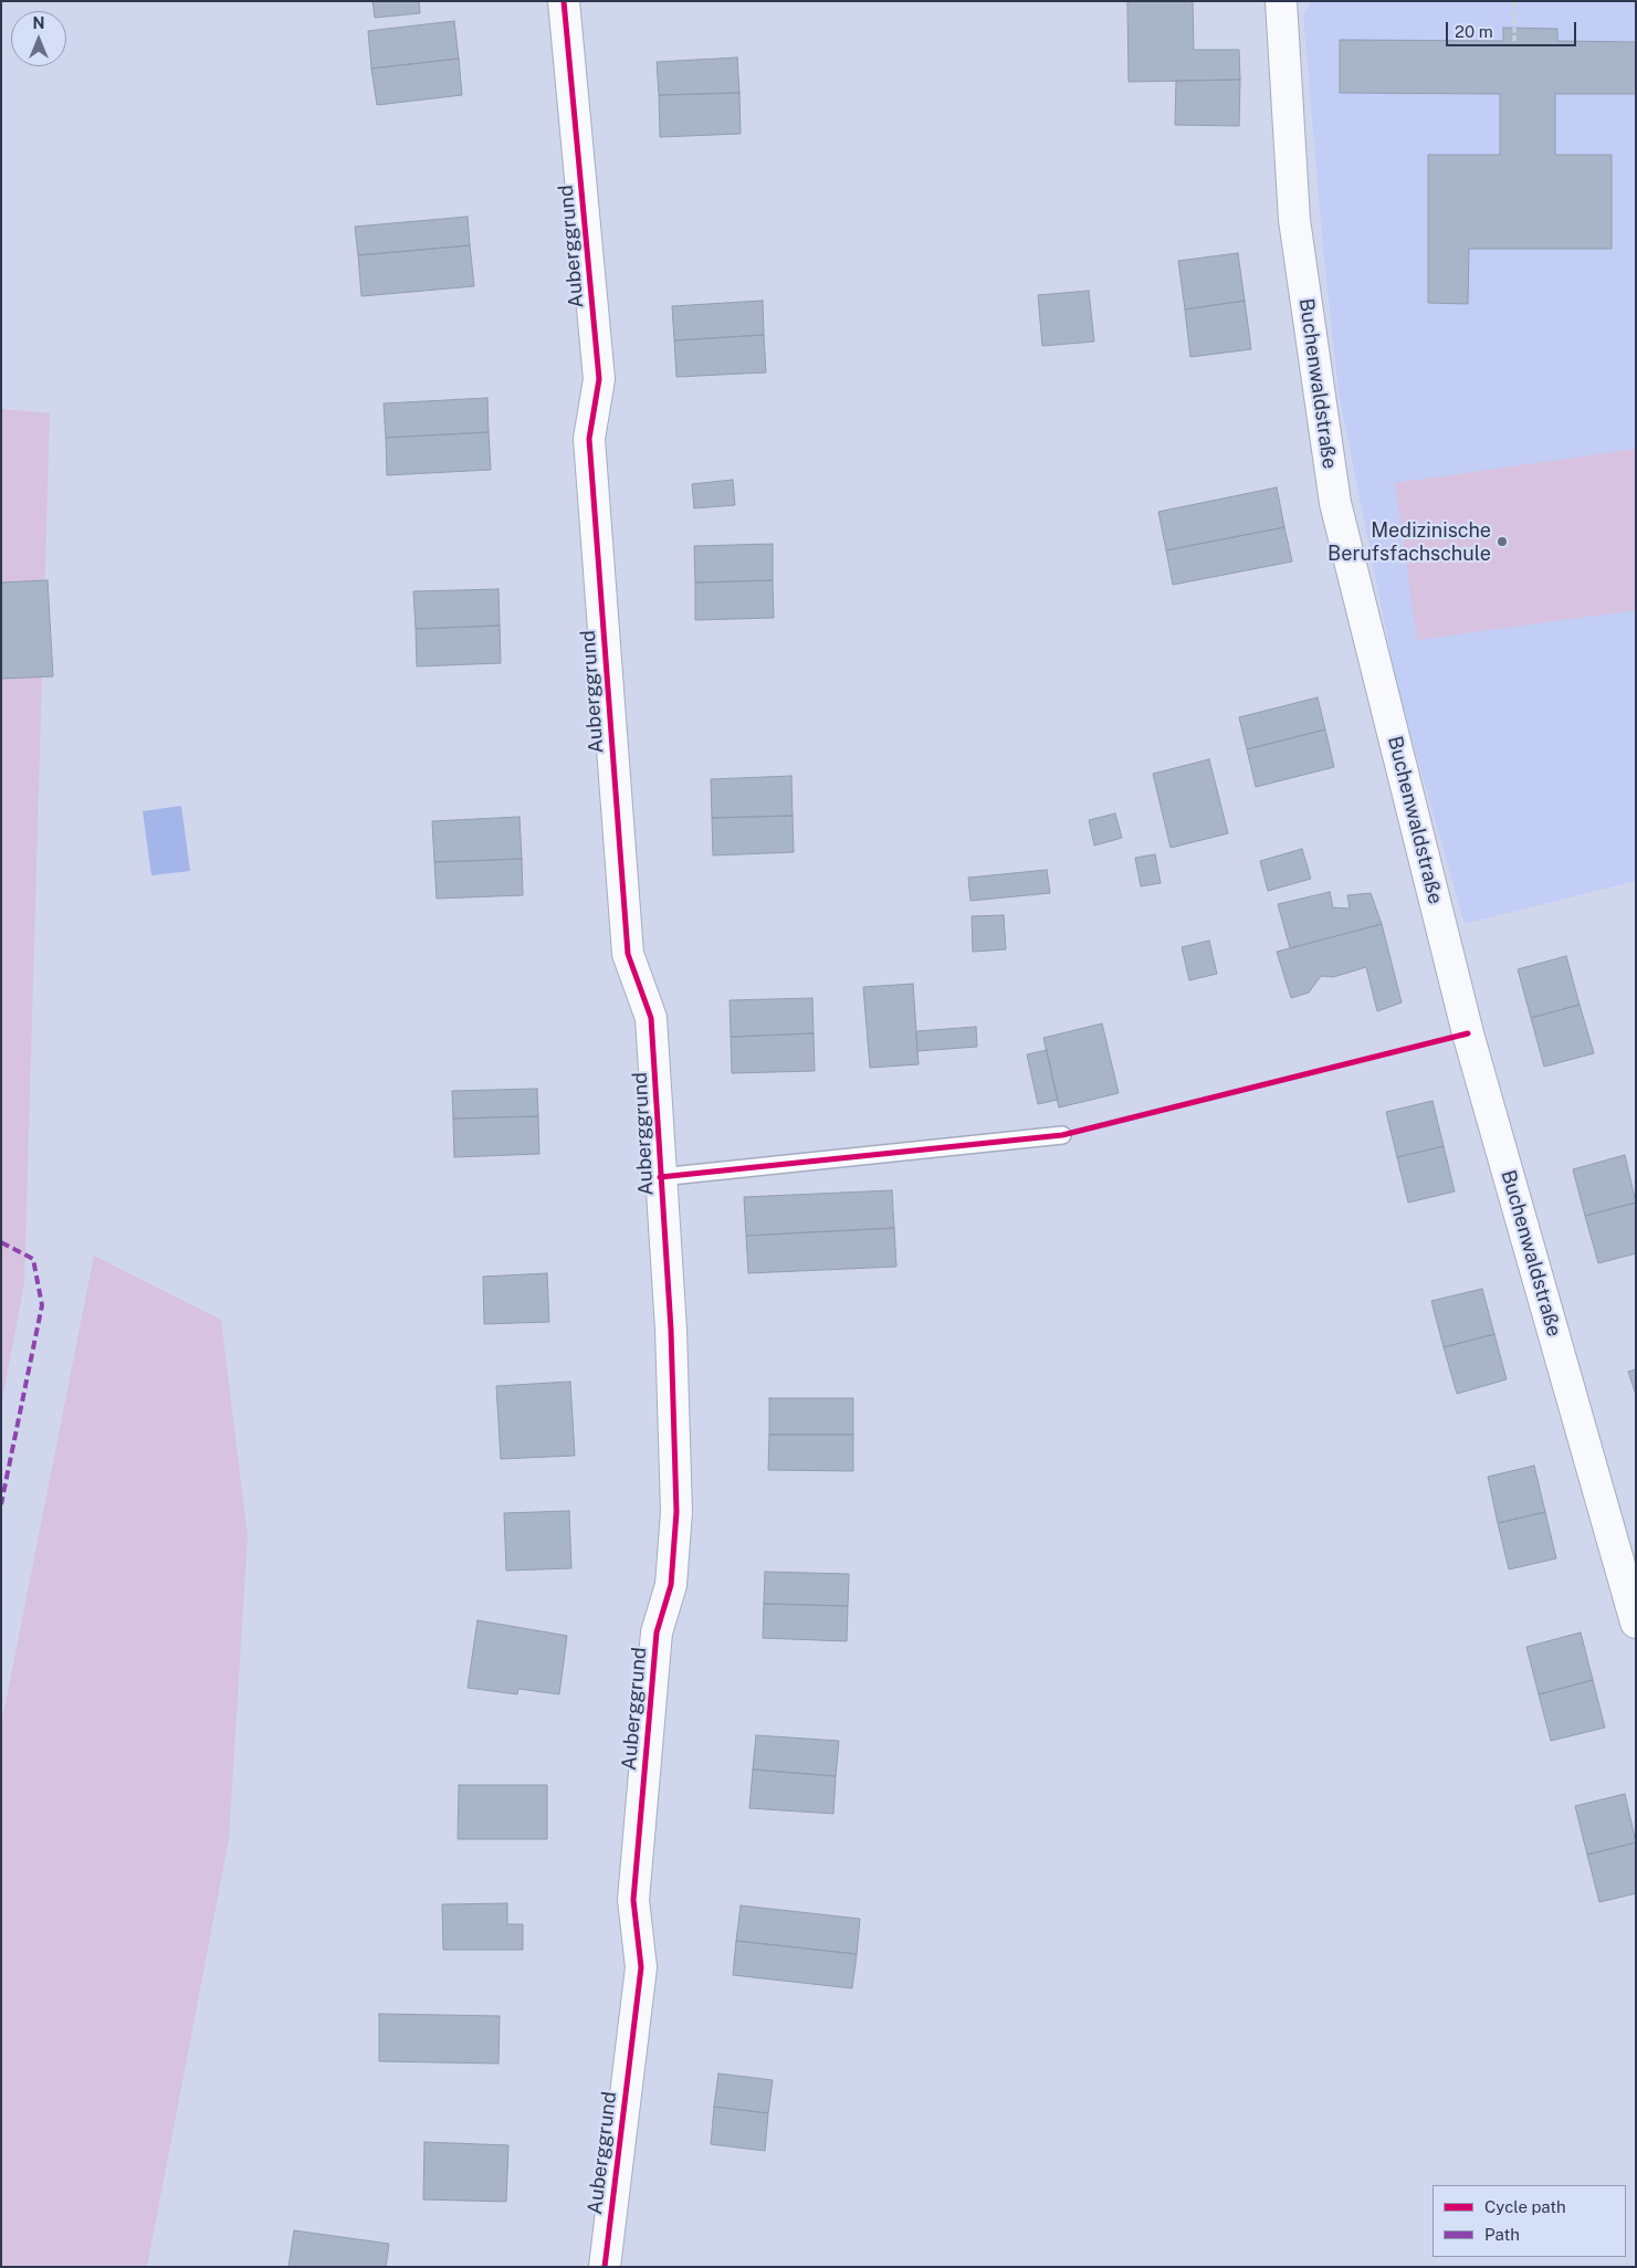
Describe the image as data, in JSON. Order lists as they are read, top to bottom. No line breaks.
{"streets":{"street":["Auberggrund","Buchenwaldstraße"]},"places":["Medizinische Berufsfachschule"],"legend":["Cycle path","Path"],"scale_bar":"20 m","north":"top"}
